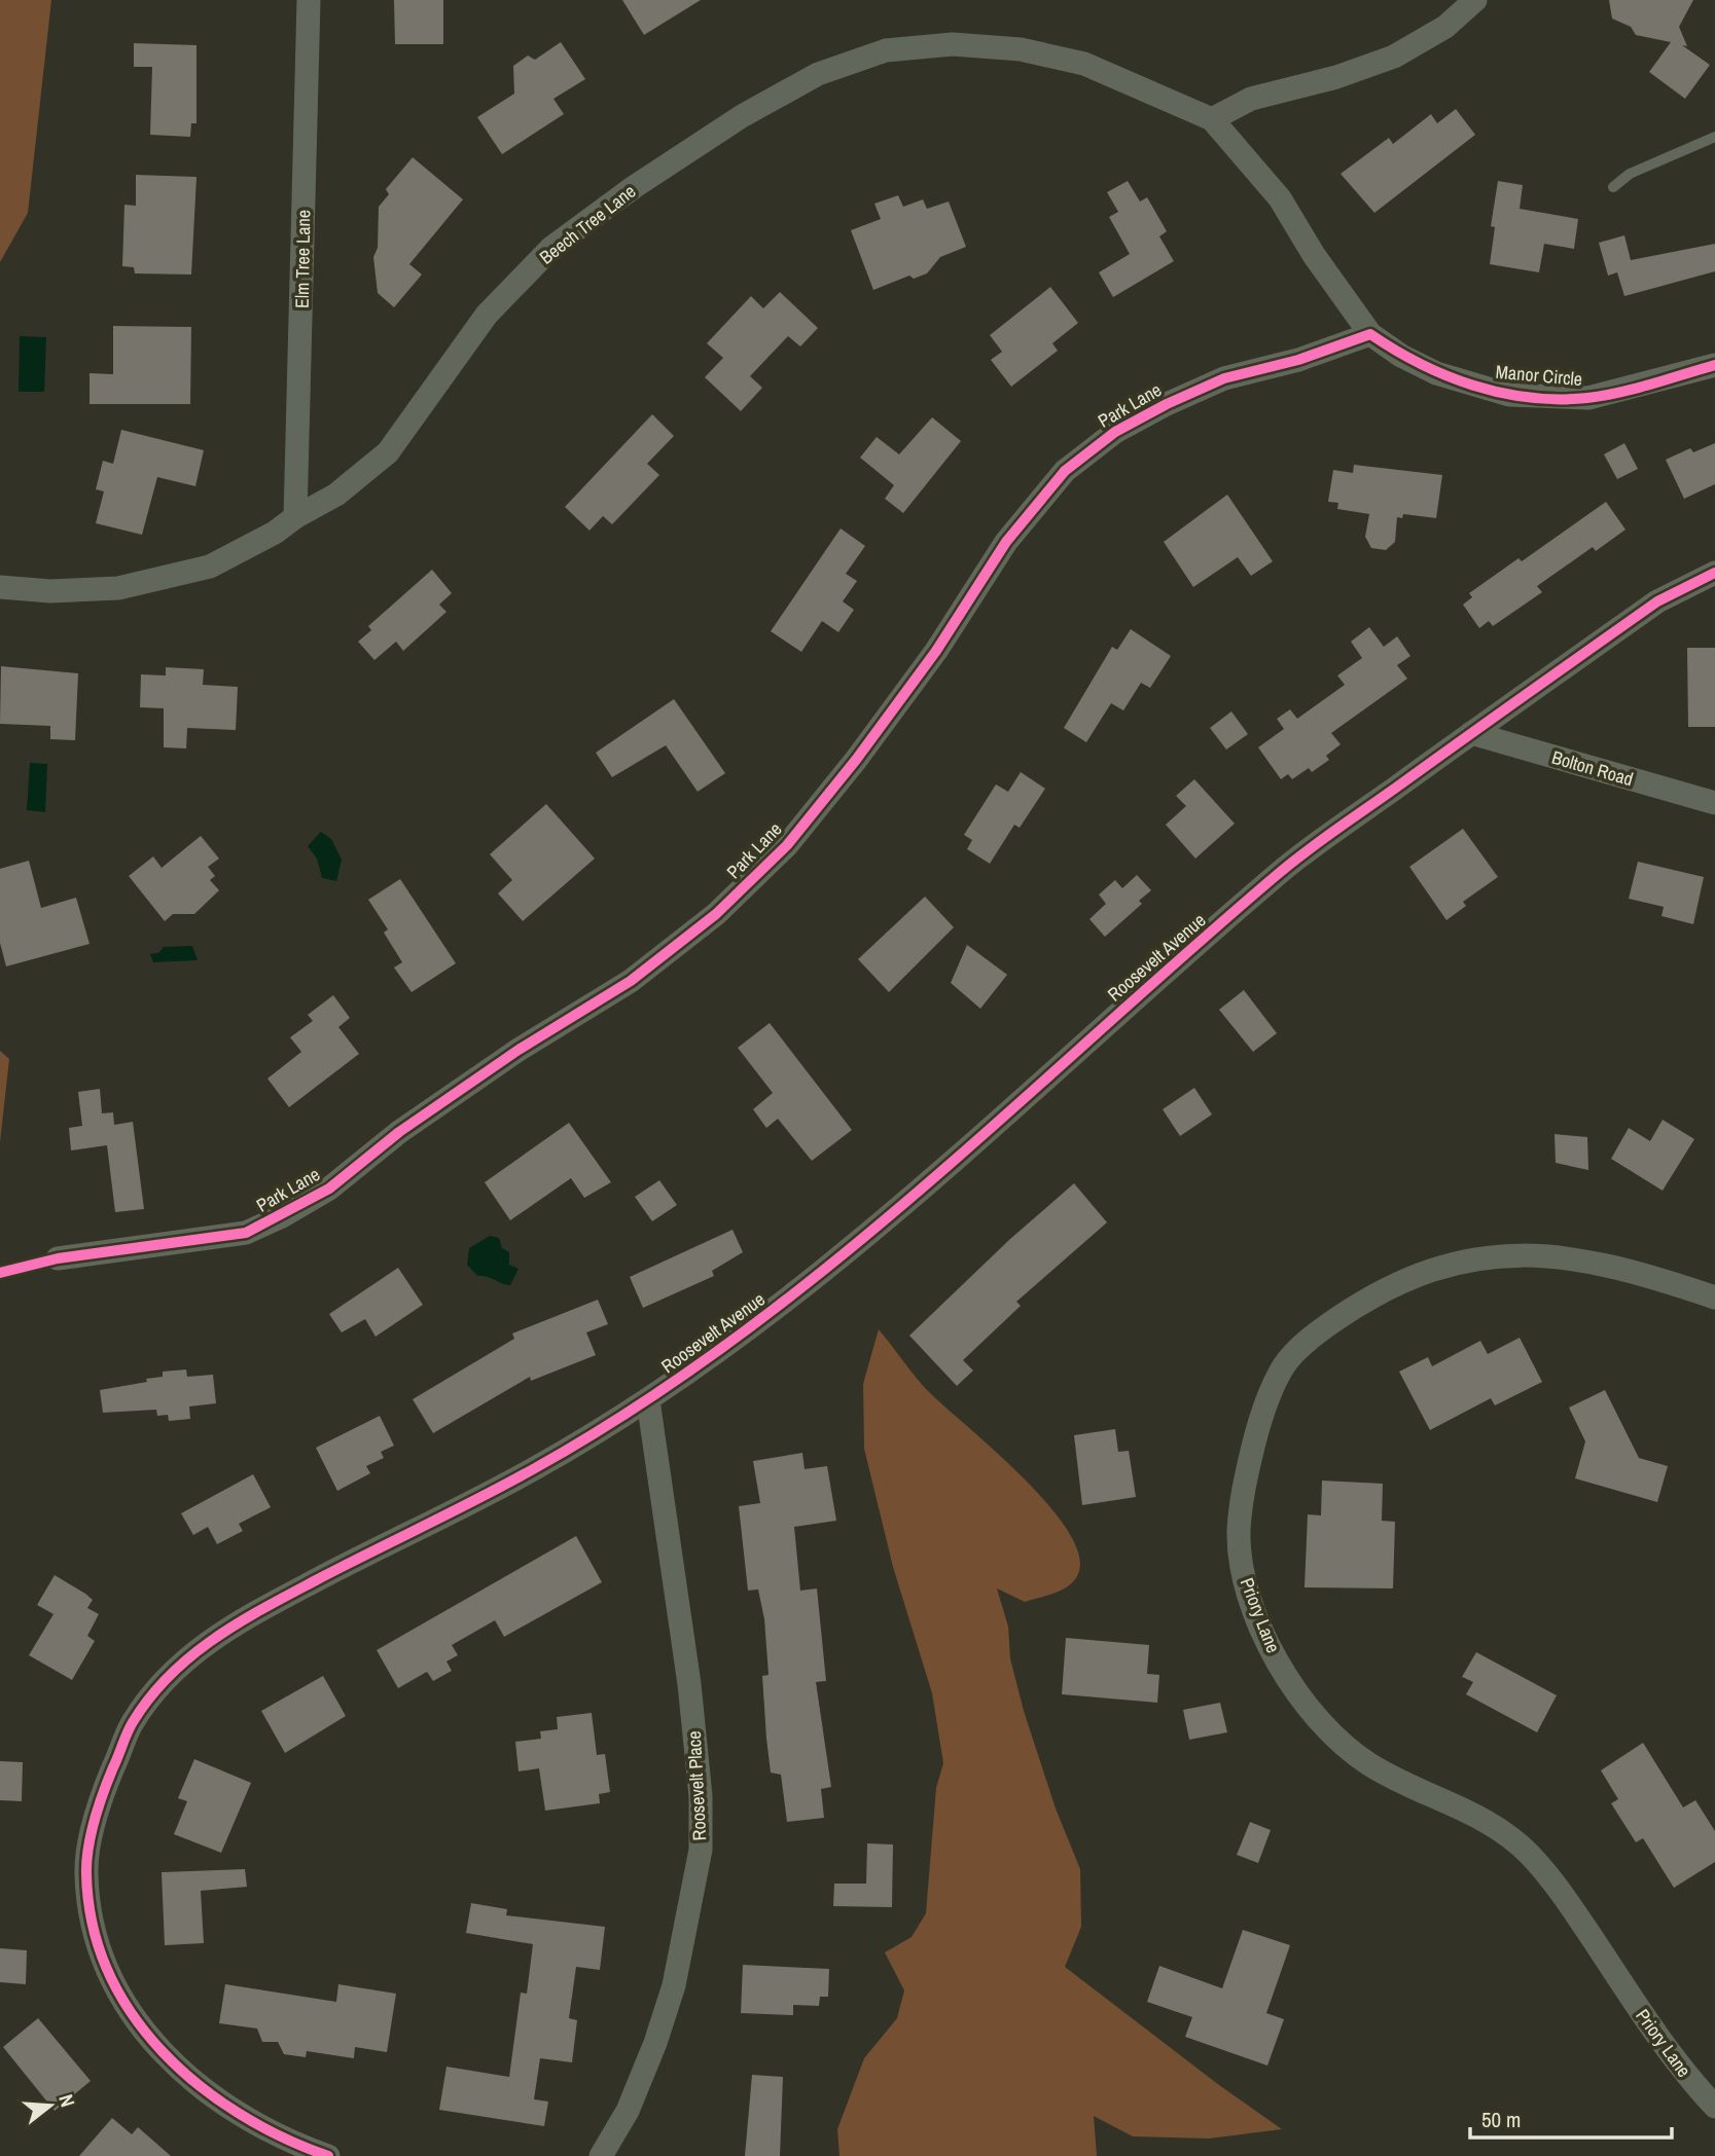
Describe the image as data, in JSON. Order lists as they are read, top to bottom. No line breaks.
{"streets":{"street":["Beech Tree Lane","Elm Tree Lane","Manor Circle","Park Lane","Bolton Road","Roosevelt Avenue","Priory Lane","Roosevelt Place"]},"crossings":[["Beech Tree Lane","Elm Tree Lane"],["Beech Tree Lane","Manor Circle"],["Manor Circle","Park Lane"],["Bolton Road","Roosevelt Avenue"],["Roosevelt Avenue","Roosevelt Place"]],"scale_bar":"50 m","north":"right"}
